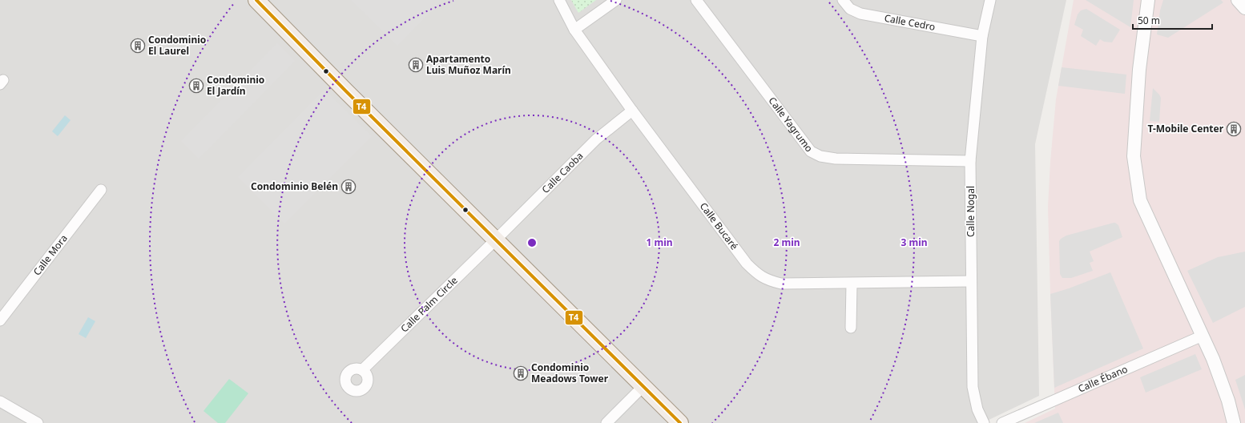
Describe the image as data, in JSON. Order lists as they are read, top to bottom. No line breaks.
{"streets":{"street":["Calle Cedro","Calle Yagrumo","Calle Caoba","Calle Nogal","Calle Bucaré","Calle Mora","Calle Palm Circle","Calle Ébano"]},"crossings":[["Calle Cedro","Calle Nogal"],["Calle Yagrumo","Calle Nogal"],["Calle Caoba","Calle Bucaré"],["Calle Caoba","Calle Palm Circle"],["Calle Nogal","Calle Bucaré"]],"places":{"building":["Condominio El Laurel","Apartamento Luis Muñoz Marín","Condominio El Jardín","T-Mobile Center","Condominio Belén","Condominio Meadows Tower"]},"lines":["transit line T4"],"scale_bar":"50 m","rings":["1 min","2 min","3 min"]}
